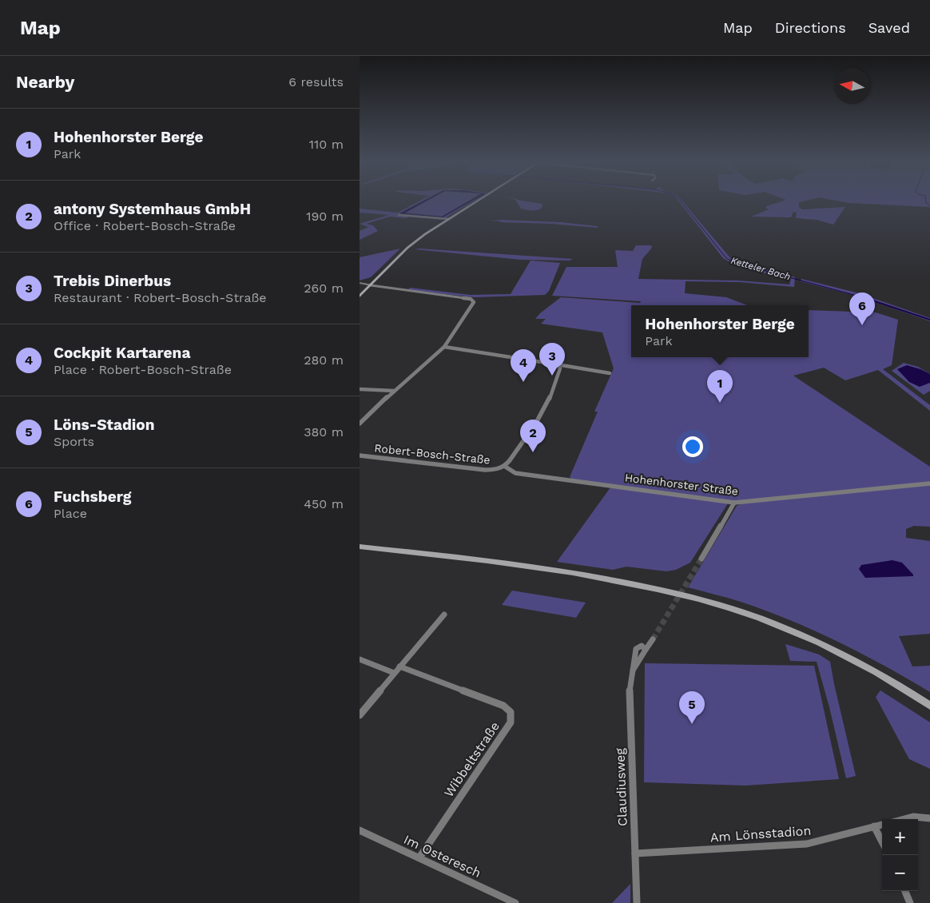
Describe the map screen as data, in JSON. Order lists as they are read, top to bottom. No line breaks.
{"streets":{"street":["Robert-Bosch-Straße","Hohenhorster Straße","Wibbeltstraße","Claudiusweg","Am Lönsstadion","Im Osteresch"]},"crossings":[["Robert-Bosch-Straße","Hohenhorster Straße"],["Wibbeltstraße","Im Osteresch"],["Claudiusweg","Am Lönsstadion"]],"water":["Ketteler Bach"],"north":"left","page":{"header":"Map","nav":["Map","Directions","Saved"],"heading":["Nearby","6 results"],"list":[{"mark":"1","name":"Hohenhorster Berge","note":"Park","value":"110 m"},{"mark":"2","name":"antony Systemhaus GmbH","note":"Office · Robert-Bosch-Straße","value":"190 m"},{"mark":"3","name":"Trebis Dinerbus","note":"Restaurant · Robert-Bosch-Straße","value":"260 m"},{"mark":"4","name":"Cockpit Kartarena","note":"Place · Robert-Bosch-Straße","value":"280 m"},{"mark":"5","name":"Löns-Stadion","note":"Sports","value":"380 m"},{"mark":"6","name":"Fuchsberg","note":"Place","value":"450 m"}],"pins":["6","3","4","1","2","5"],"popup":["Hohenhorster Berge","Park"],"map_buttons":["+","−"]}}
